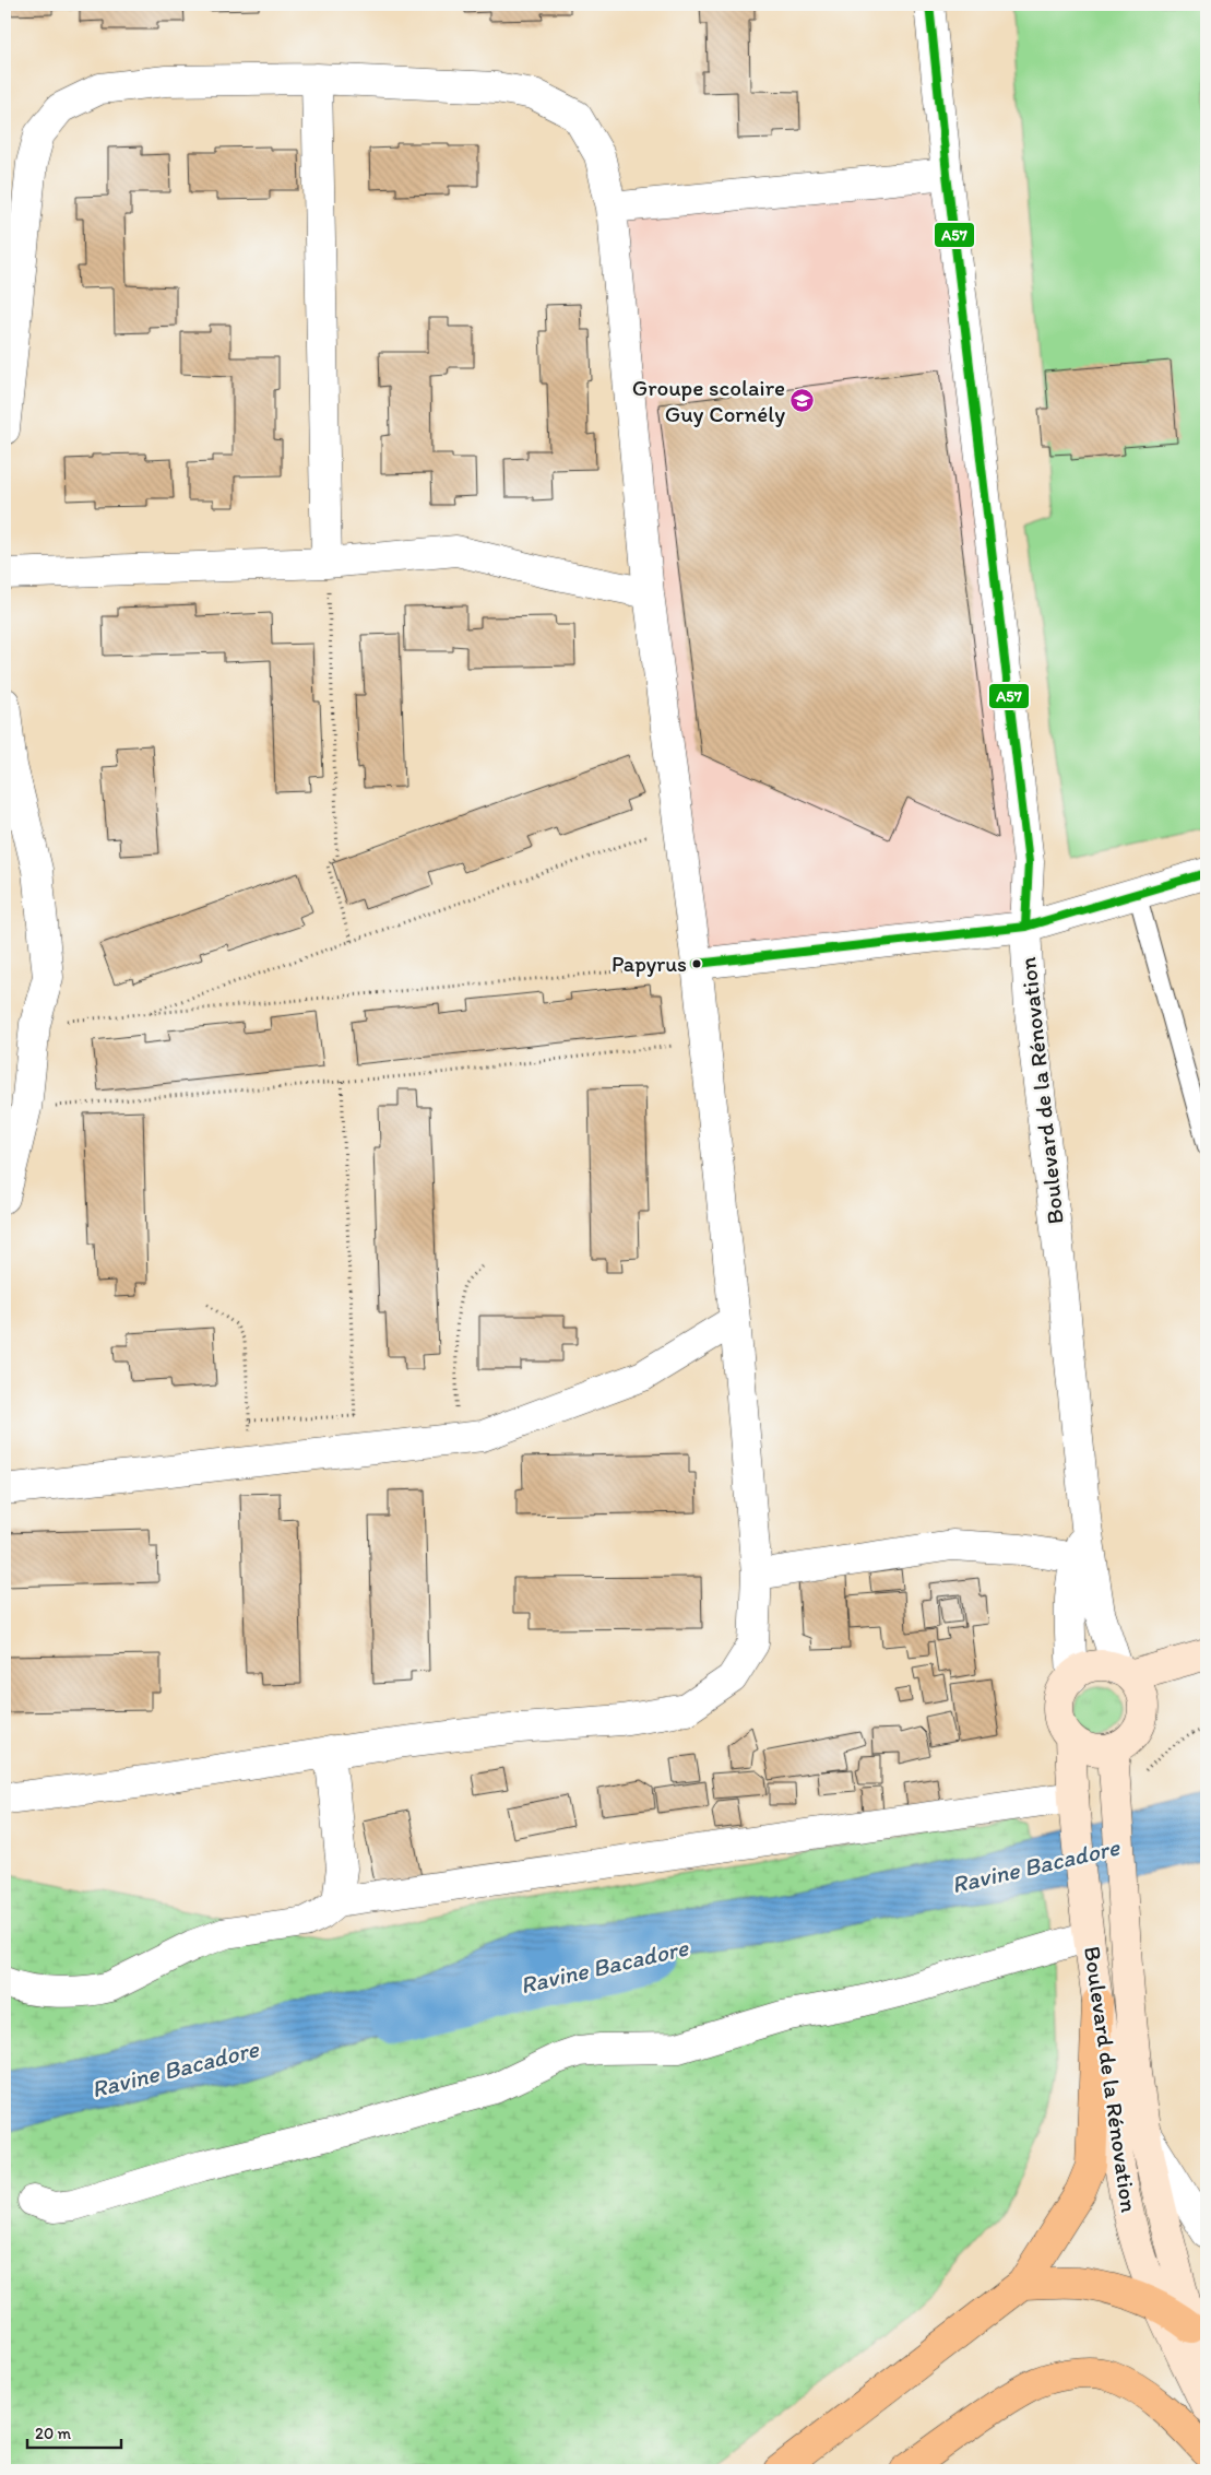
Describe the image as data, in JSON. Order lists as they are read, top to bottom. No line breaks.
{"streets":{"main road":["Boulevard de la Rénovation"]},"water":["Ravine Bacadore"],"places":{"school or university":["Groupe scolaire Guy Cornély"],"other":["Papyrus"]},"lines":["transit line A57"],"scale_bar":"20 m"}
